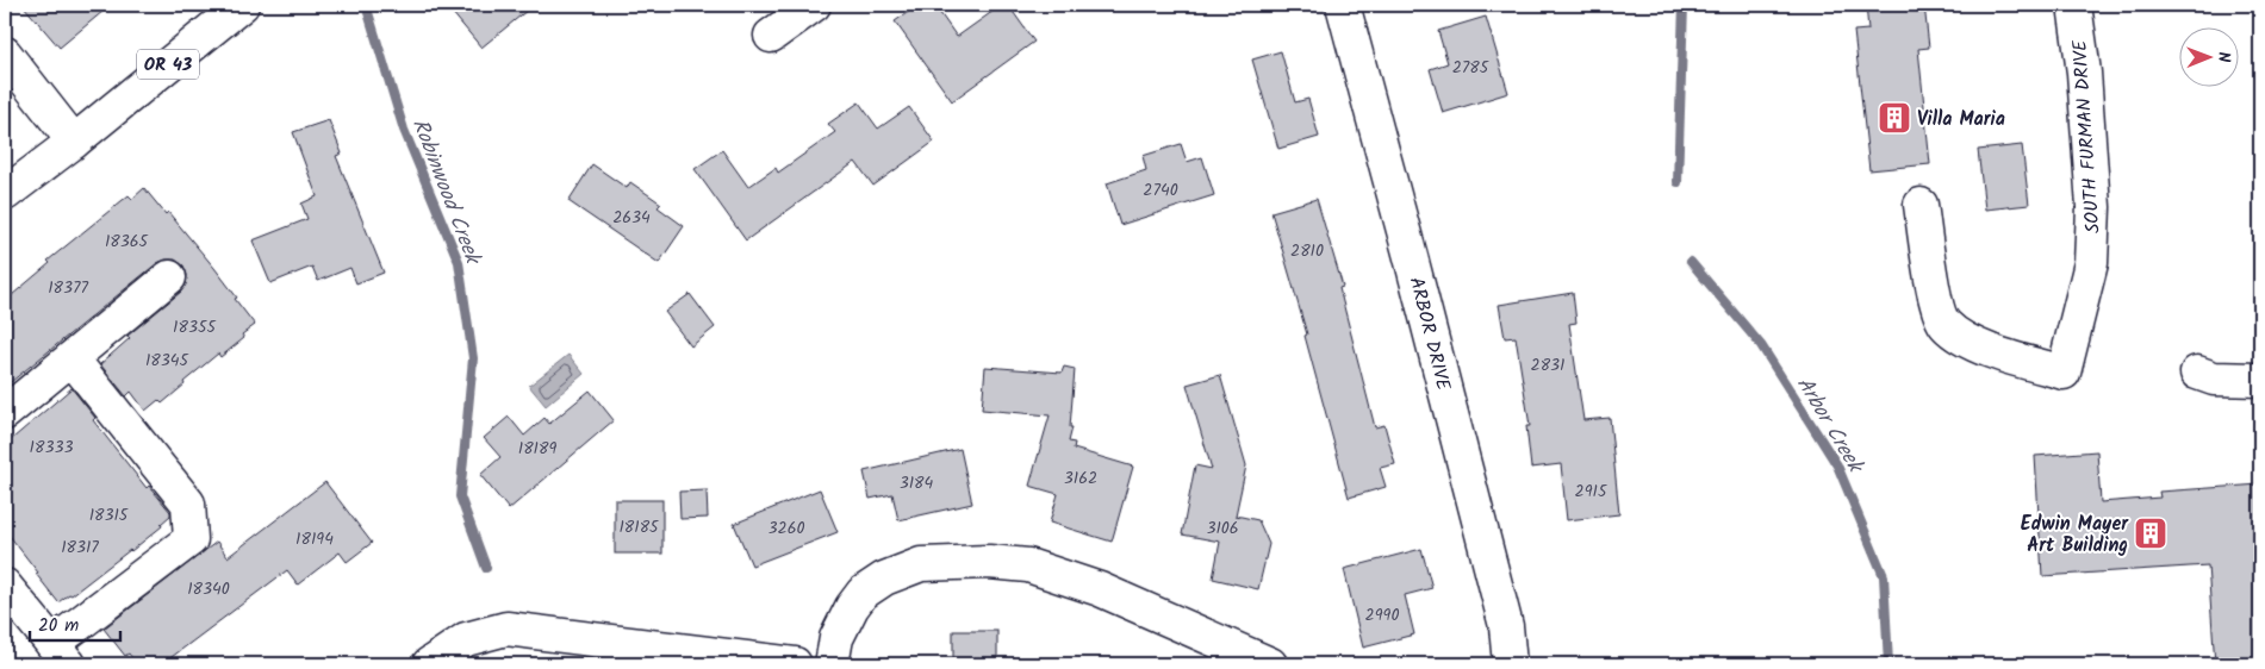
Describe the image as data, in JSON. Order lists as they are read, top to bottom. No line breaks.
{"streets":{"street":["OR 43","SOUTH FURMAN DRIVE","ARBOR DRIVE"]},"water":["Robinwood Creek","Arbor Creek"],"places":{"building":["Villa Maria","Edwin Mayer Art Building"]},"house_numbers":["2785","2740","2634","18365","2810","18377","18355","18345","2831","18333","18189","3162","3184","2915","18315","18185","3260","3106","18194","18317","18340","2990"],"scale_bar":"20 m","north":"right"}
